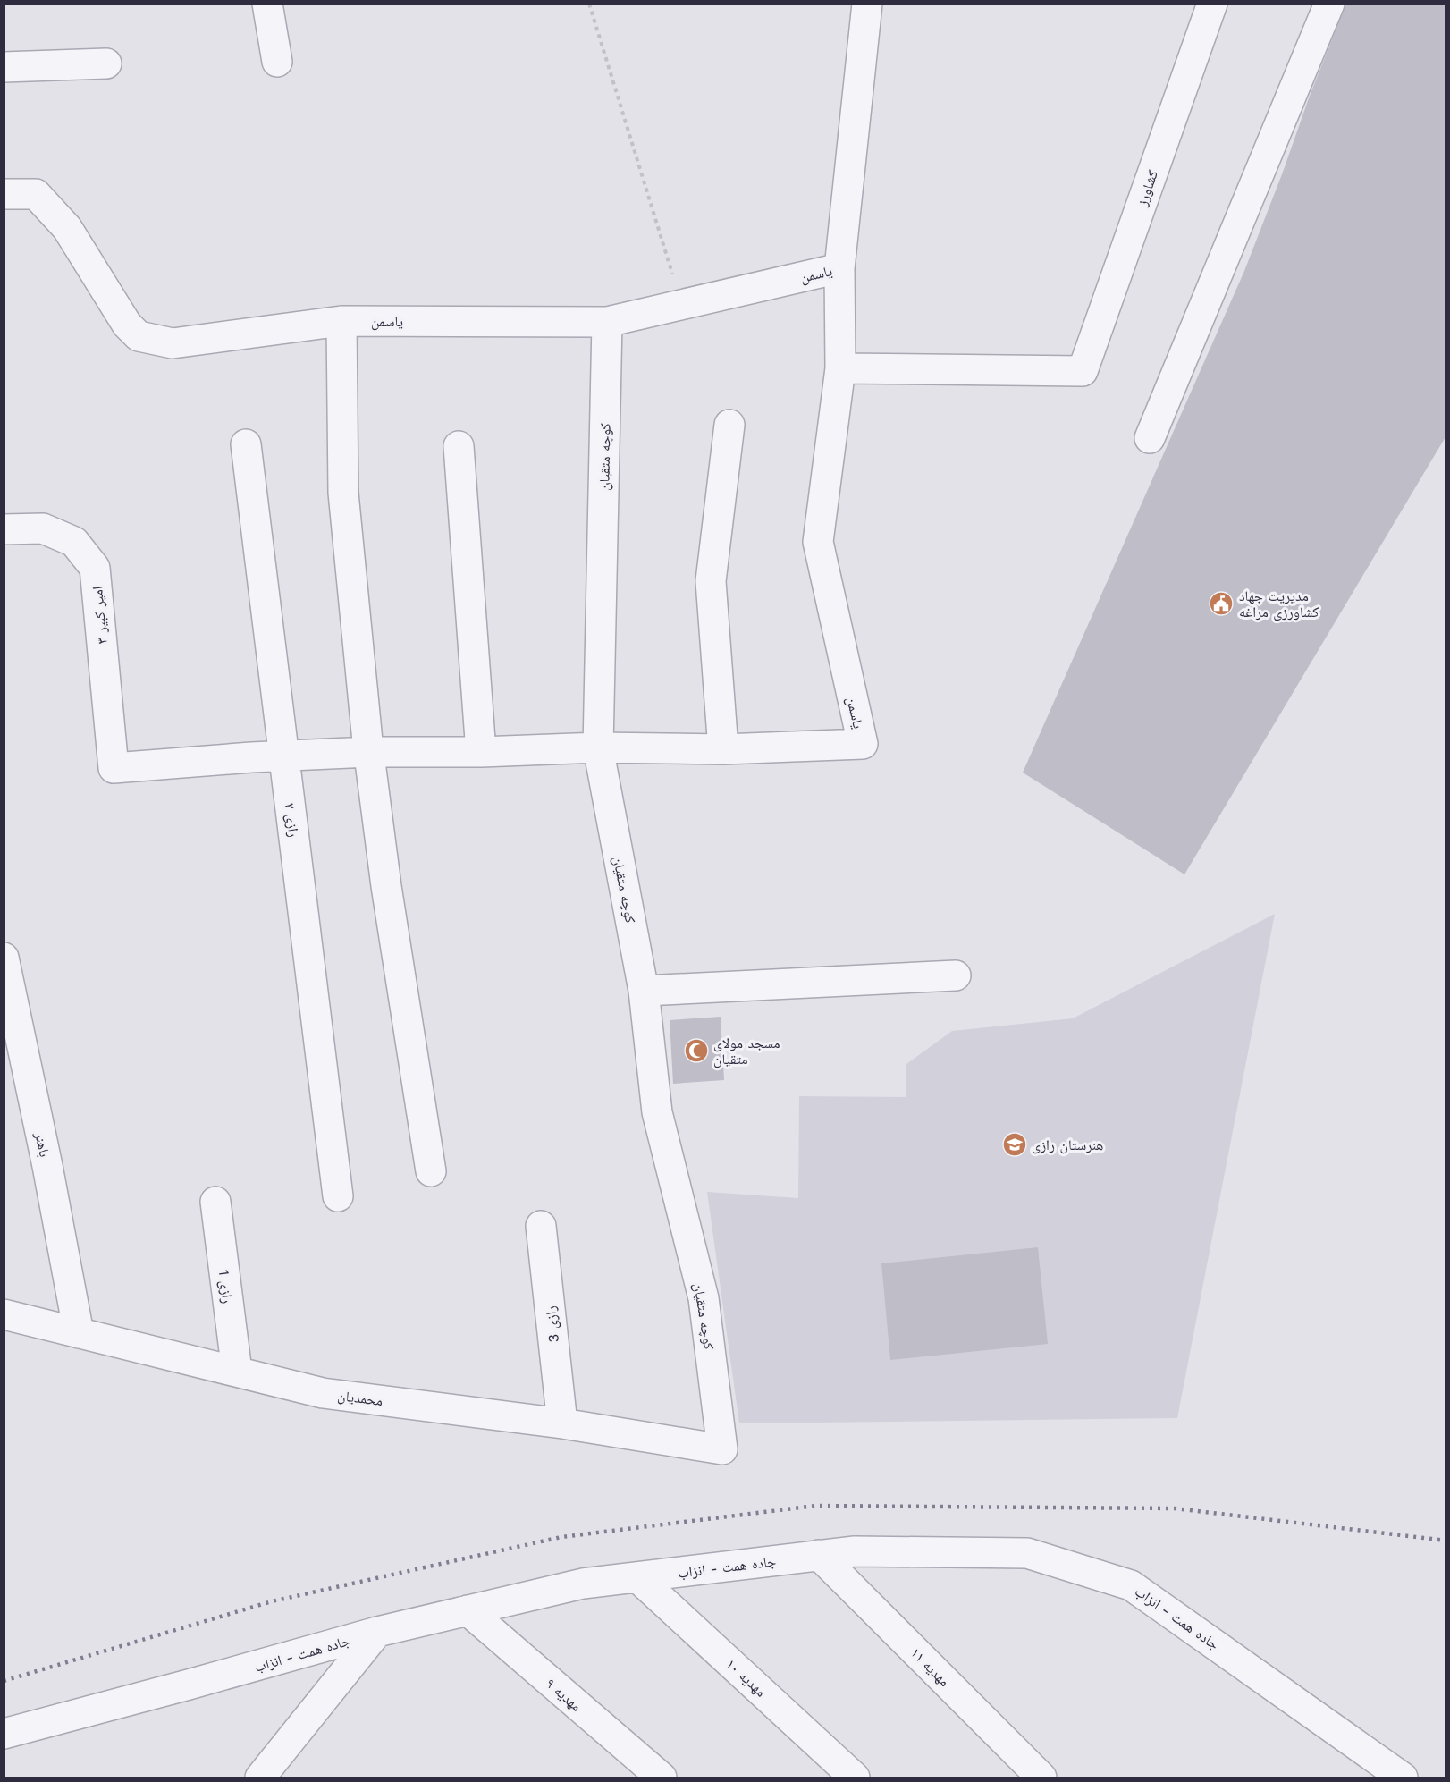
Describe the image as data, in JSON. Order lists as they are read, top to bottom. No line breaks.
{"streets":{"street":["کشاورز","یاسمن","کوچه متقیان","امیر کبیر ۳","رازی ۲","باهنر","رازی 1","رازی 3","محمدیان","جاده همت - انزاب","مهدیه ۱۱","مهدیه ۱۰","مهدیه ۹"]},"crossings":[["کشاورز","یاسمن"],["یاسمن","کوچه متقیان"],["کوچه متقیان","محمدیان"],["امیر کبیر ۳","رازی ۲"],["باهنر","محمدیان"],["رازی 1","محمدیان"],["رازی 3","محمدیان"],["جاده همت - انزاب","مهدیه ۱۱"],["جاده همت - انزاب","مهدیه ۱۰"],["جاده همت - انزاب","مهدیه ۹"]],"places":{"public building":["مدیریت جهاد کشاورزی مراغه"],"mosque":["مسجد مولای متقیان"],"school or university":["هنرستان رازی"]}}
